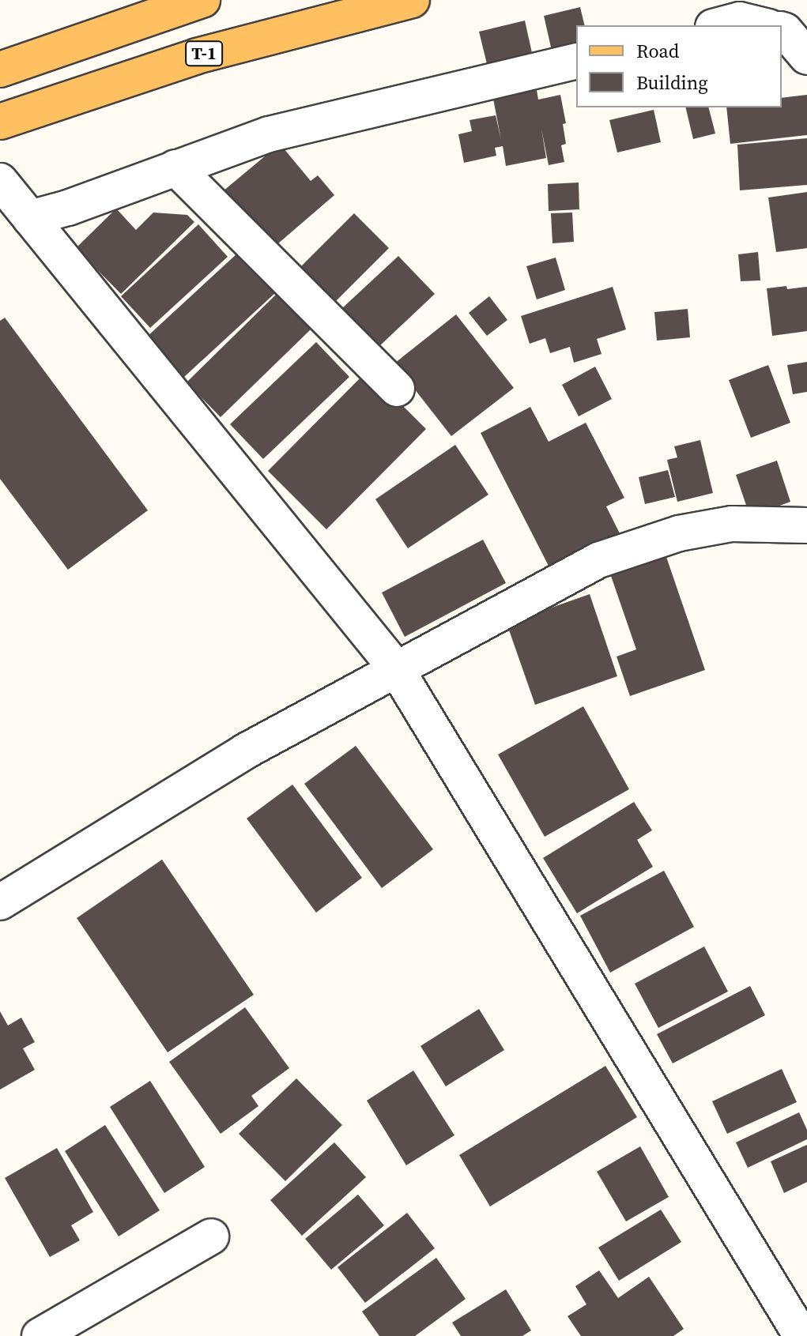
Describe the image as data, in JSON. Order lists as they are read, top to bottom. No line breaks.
{"streets":{"main road":["T-1"]},"legend":["Road","Building"]}
